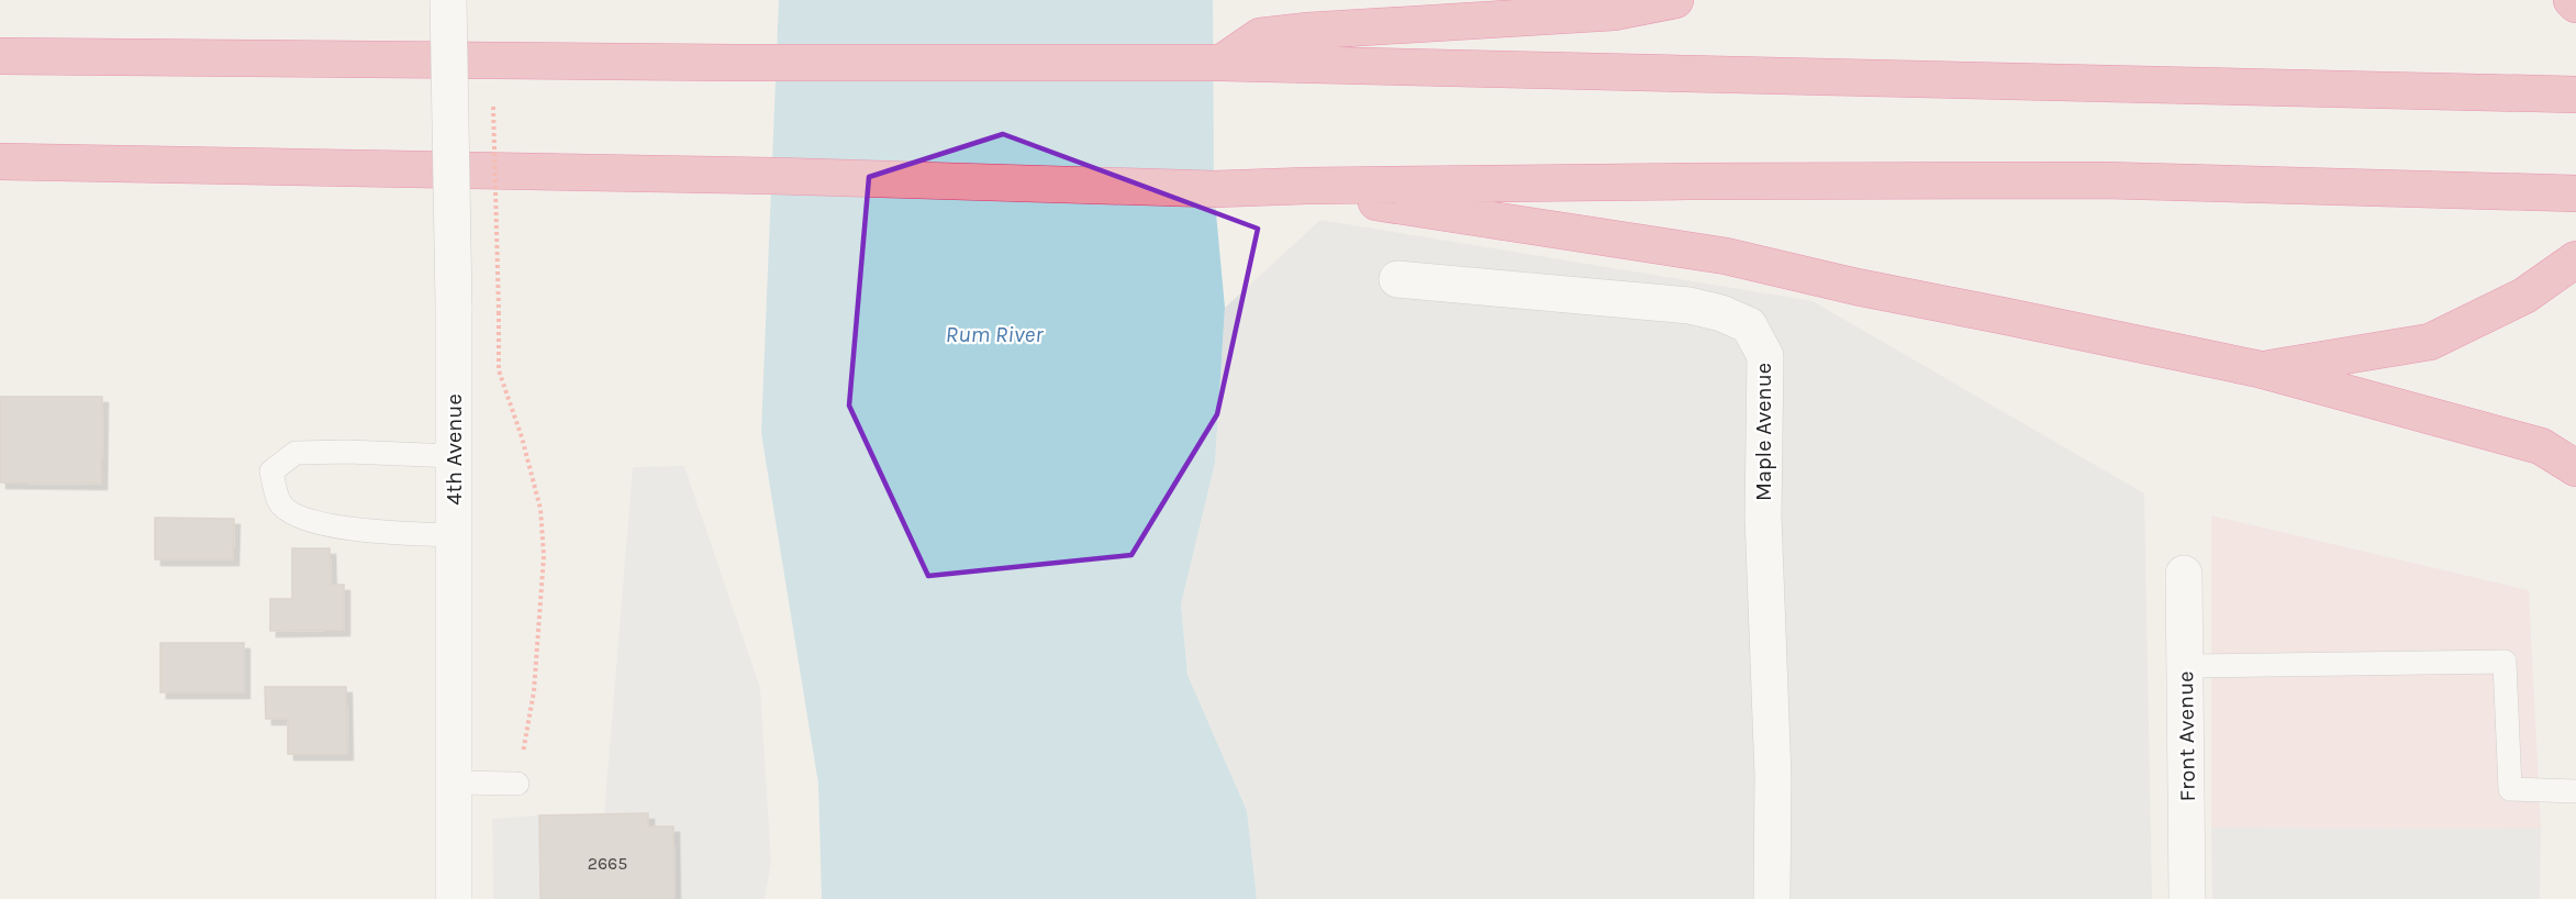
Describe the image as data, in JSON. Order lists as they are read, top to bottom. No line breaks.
{"streets":{"street":["Maple Avenue","4th Avenue","Front Avenue"]},"water":["Rum River"],"house_numbers":["2665"]}
